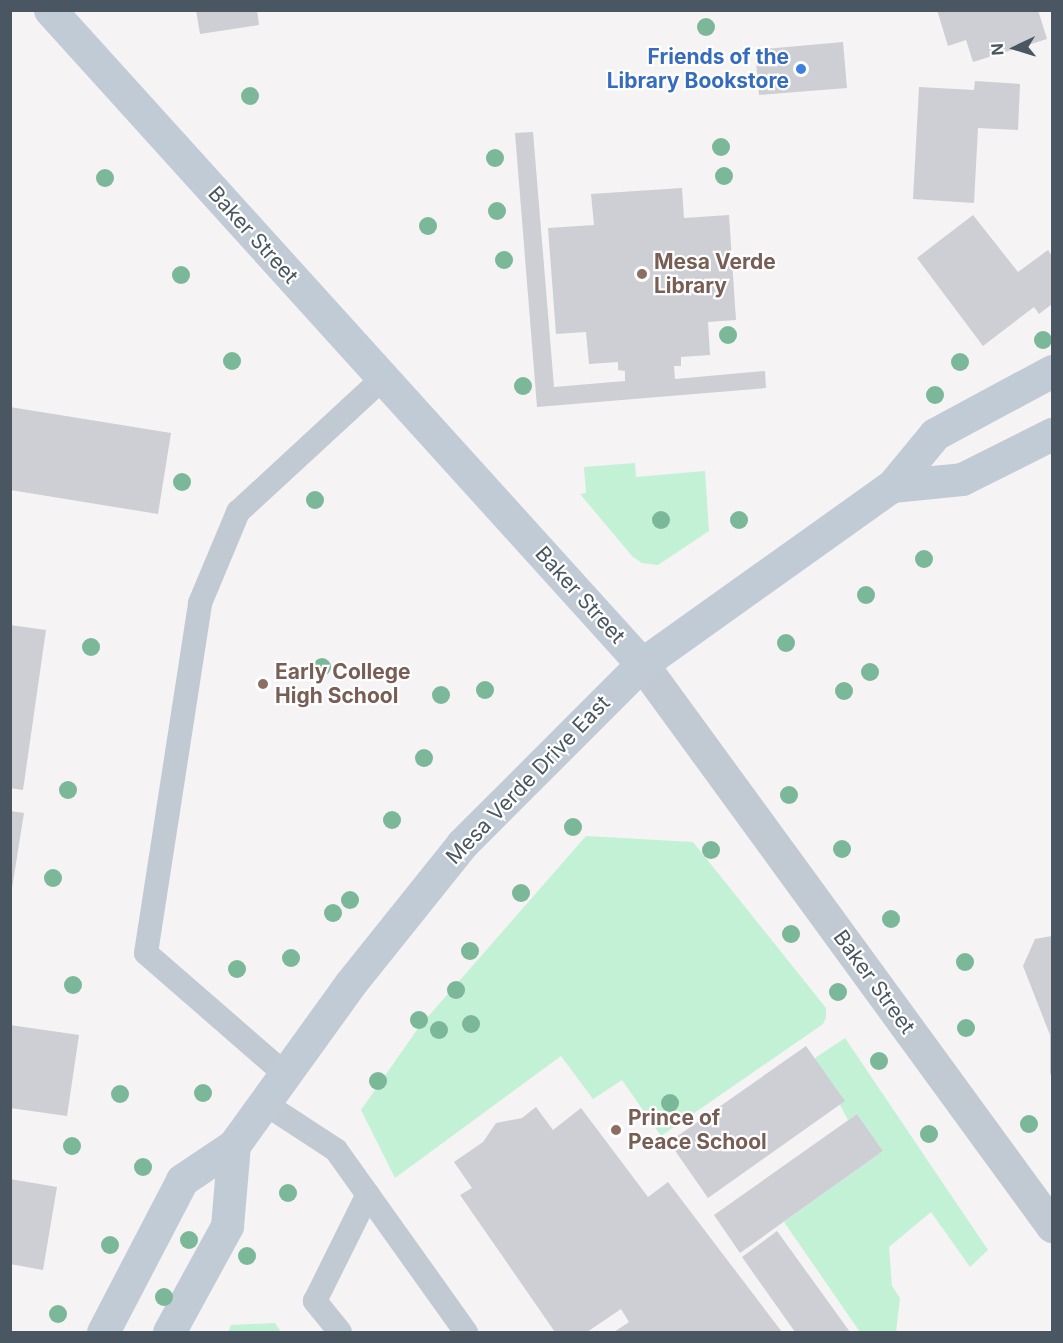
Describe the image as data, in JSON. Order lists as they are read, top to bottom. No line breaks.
{"streets":{"street":["Baker Street","Mesa Verde Drive East"]},"crossings":[["Baker Street","Mesa Verde Drive East"]],"places":["Friends of the Library Bookstore","Mesa Verde Library","Early College High School","Prince of Peace School"],"north":"left"}
